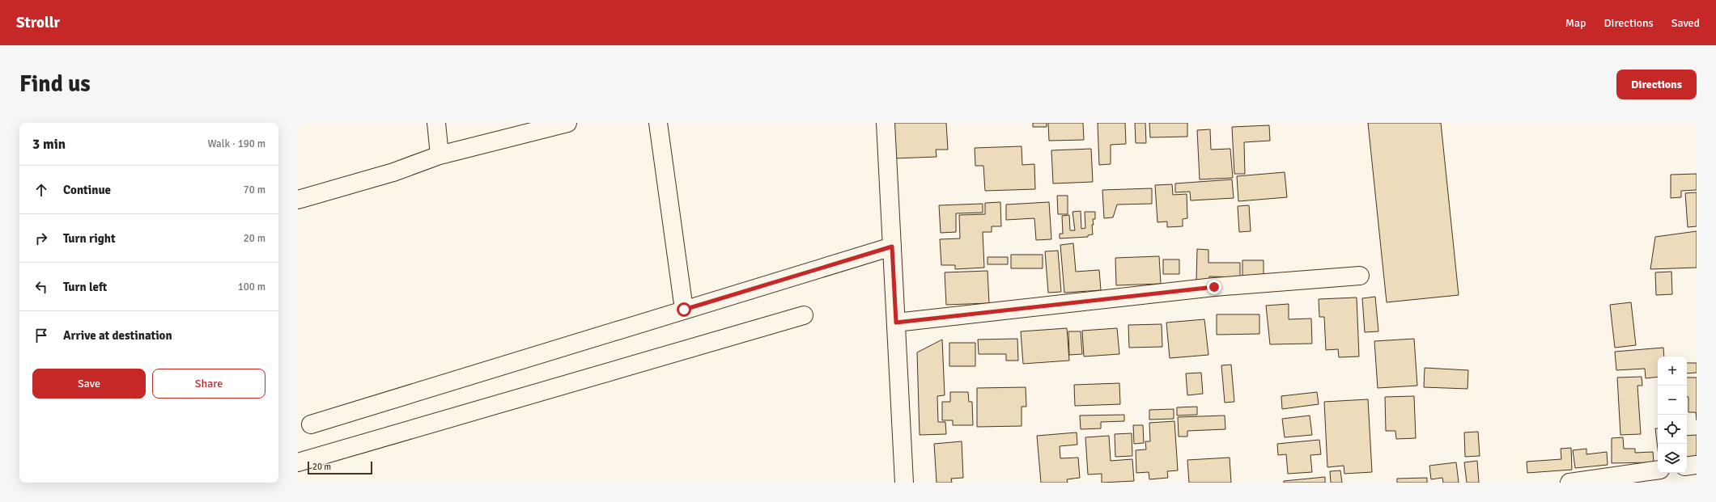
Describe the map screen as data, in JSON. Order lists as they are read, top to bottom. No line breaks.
{"scale_bar":"20 m","page":{"header":"Strollr","nav":["Map","Directions","Saved"],"buttons":["Directions",["Save","Share"]],"title":"Find us","heading":["3 min","Walk · 190 m"],"list":[["Continue","70 m"],["Turn right","20 m"],["Turn left","100 m"],"Arrive at destination"],"map_buttons":["+","−"],"scale":"20 m"}}
